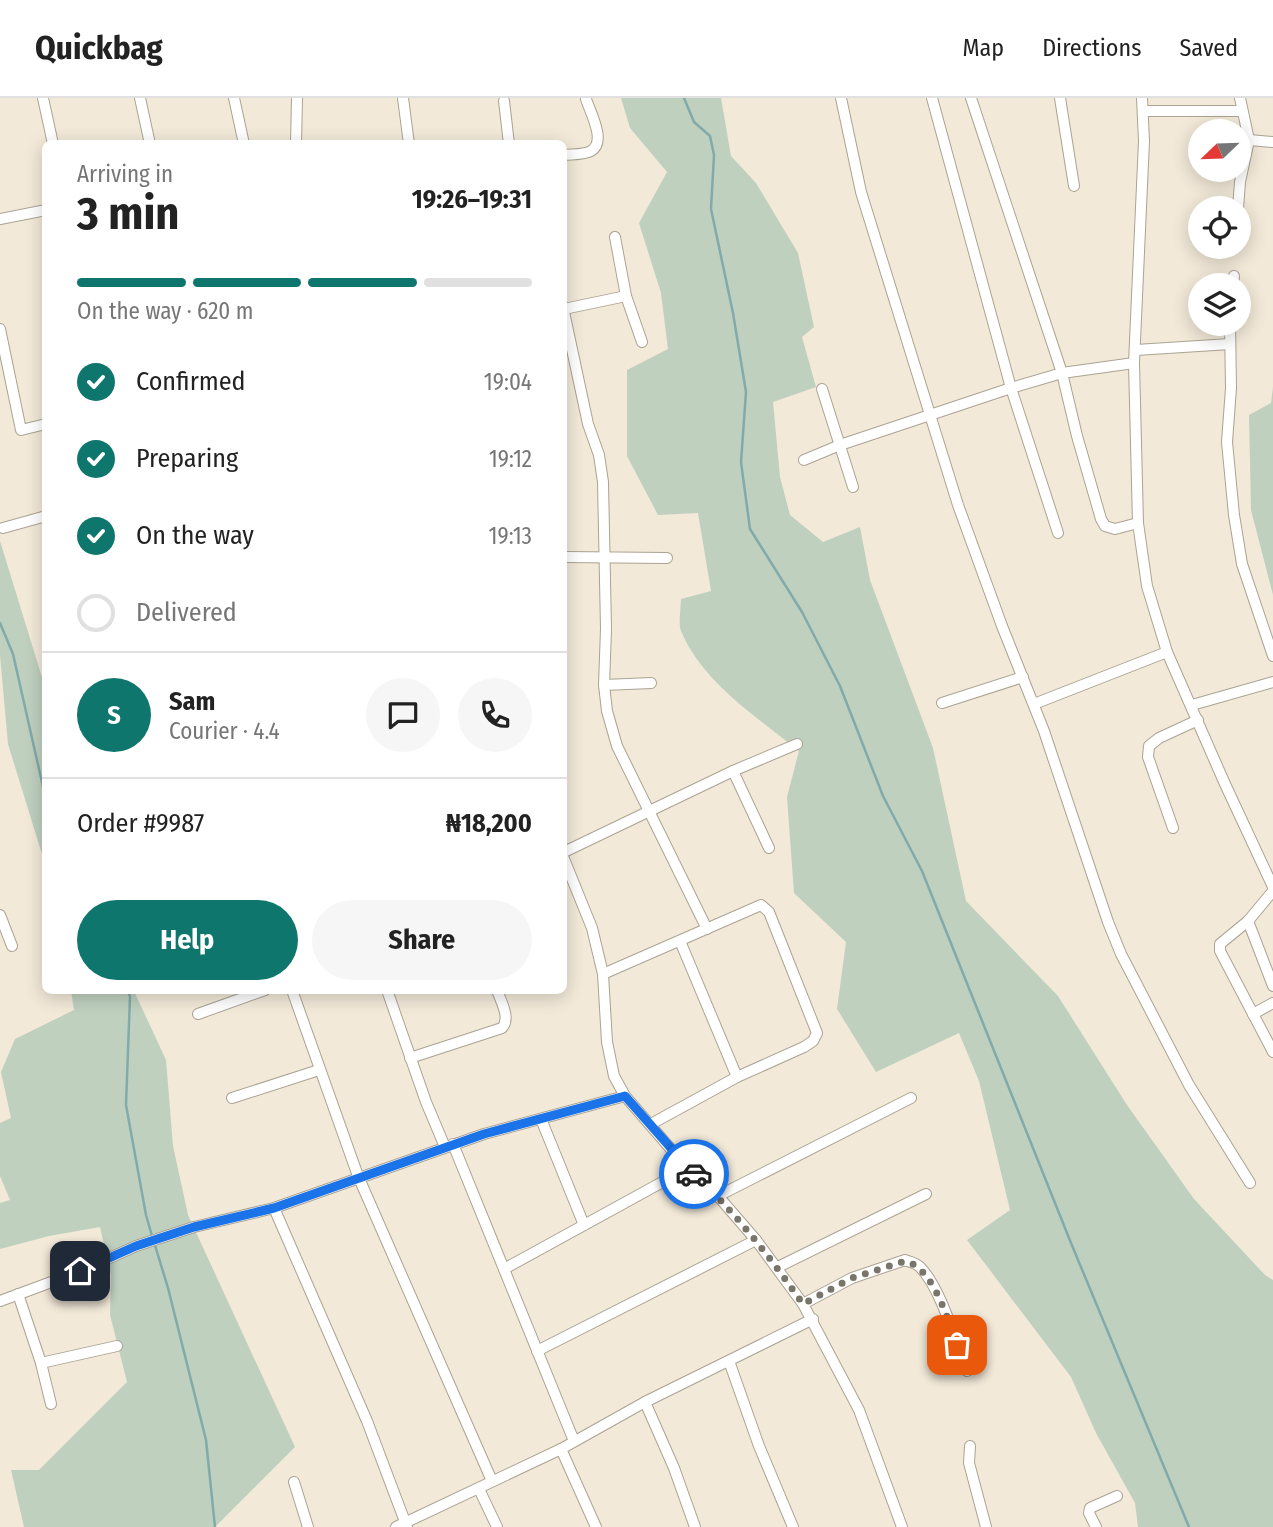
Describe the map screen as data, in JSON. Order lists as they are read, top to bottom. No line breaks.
{"north":"bottom left","page":{"header":"Quickbag","nav":["Map","Directions","Saved"],"heading":["3 min","Arriving in","19:26–19:31"],"panel":["Sam","Courier · 4.4","Order #9987","₦18,200"],"bar":"On the way · 620 m","list":[["Confirmed","19:04"],["Preparing","19:12"],["On the way","19:13"],"Delivered"],"round":"S","buttons":["Help","Share"]}}
